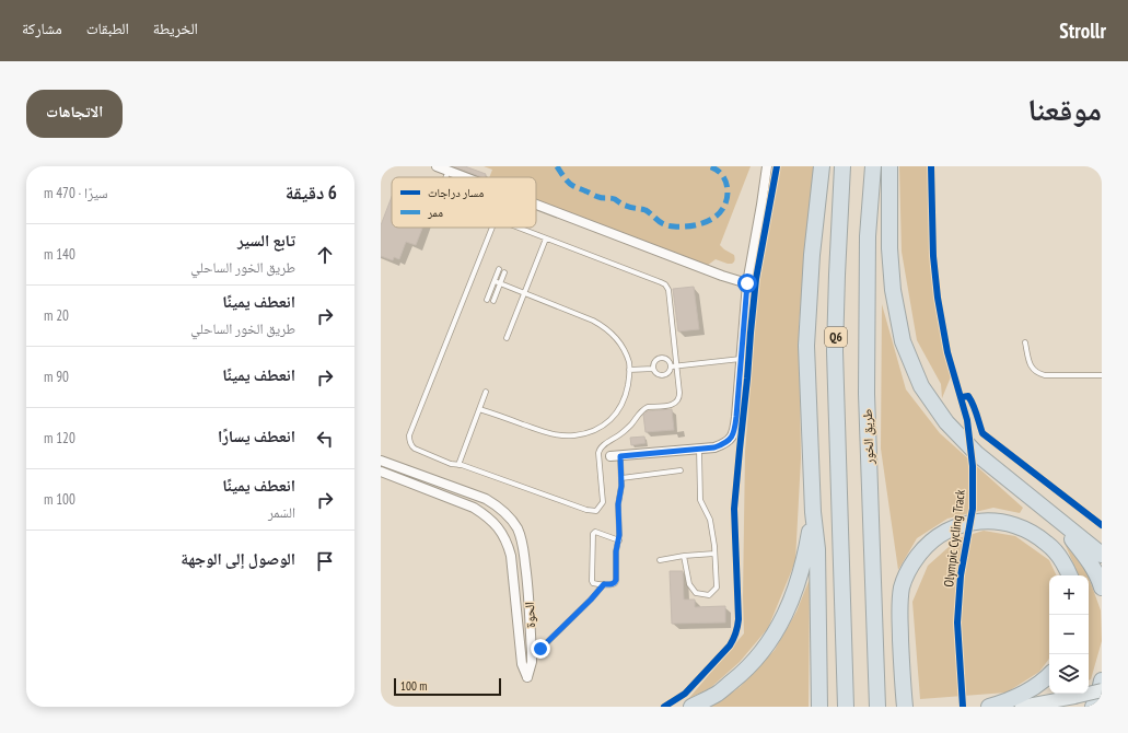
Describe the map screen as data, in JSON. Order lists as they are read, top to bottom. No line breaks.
{"streets":{"highway":["Q6","طريق الخور"],"street":["الحوة"],"cycle path":["Olympic Cycling Track"]},"legend":["مسار دراجات","ممر"],"scale_bar":"100 m","page":{"header":"Strollr","nav":["الخريطة","الطبقات","مشاركة"],"title":"موقعنا","buttons":"الاتجاهات","heading":["6 دقيقة","سيرًا · 470 m"],"list":[["تابع السير","طريق الخور الساحلي","140 m"],["انعطف يمينًا","طريق الخور الساحلي","20 m"],["انعطف يمينًا","90 m"],["انعطف يسارًا","120 m"],["انعطف يمينًا","السَمر","100 m"],"الوصول إلى الوجهة"],"map_buttons":["+","−"],"scale":"100 m"}}
